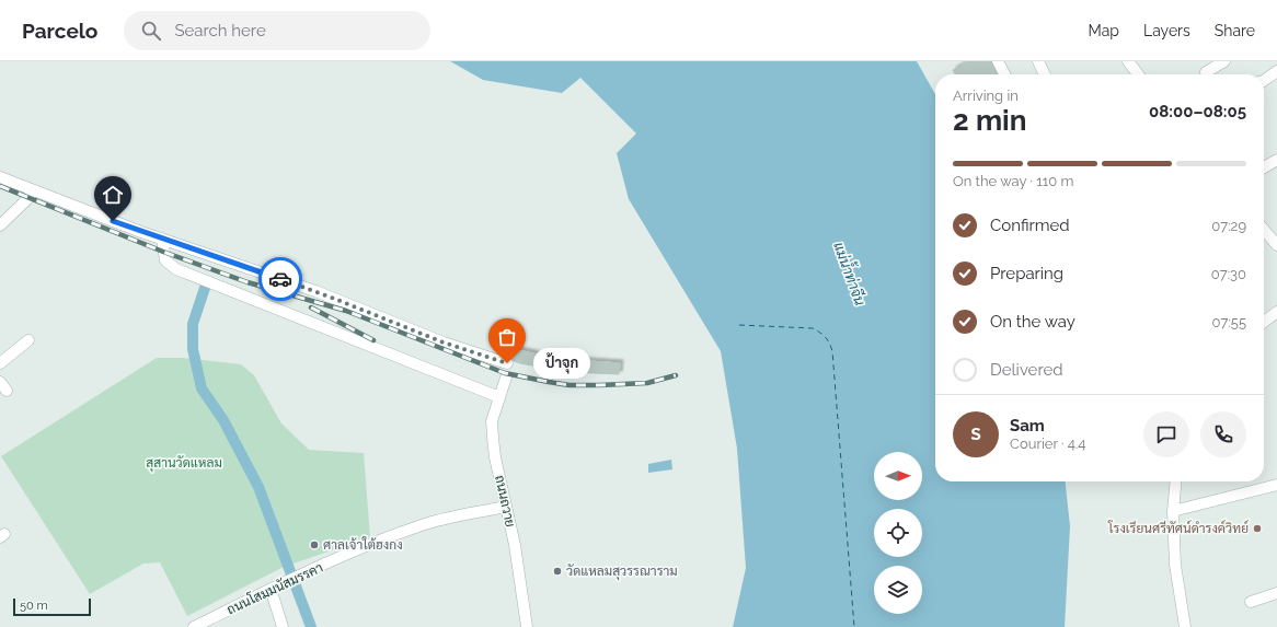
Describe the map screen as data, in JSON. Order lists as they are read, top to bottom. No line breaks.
{"streets":{"street":["ถนนถวาย","ถนนโสมมนัสมรรคา"]},"crossings":[["ถนนถวาย","ถนนโสมมนัสมรรคา"]],"water":["แม่น้ำท่าจีน"],"parks":["สุสานวัดแหลม"],"places":["ป้าจุก","โรงเรียนศรีทัศน์ดำรงค์วิทย์","ศาลเจ้าใต้ฮงกง","วัดแหลมสุวรรณาราม"],"scale_bar":"50 m","north":"right","page":{"header":"Parcelo","search":"Search here","nav":["Map","Layers","Share"],"heading":["2 min","Arriving in","08:00–08:05"],"panel":["Sam","Courier · 4.4"],"bar":"On the way · 110 m","list":[["Confirmed","07:29"],["Preparing","07:30"],["On the way","07:55"],"Delivered"],"bubble":"ป้าจุก","round":"S","scale":"50 m"}}
